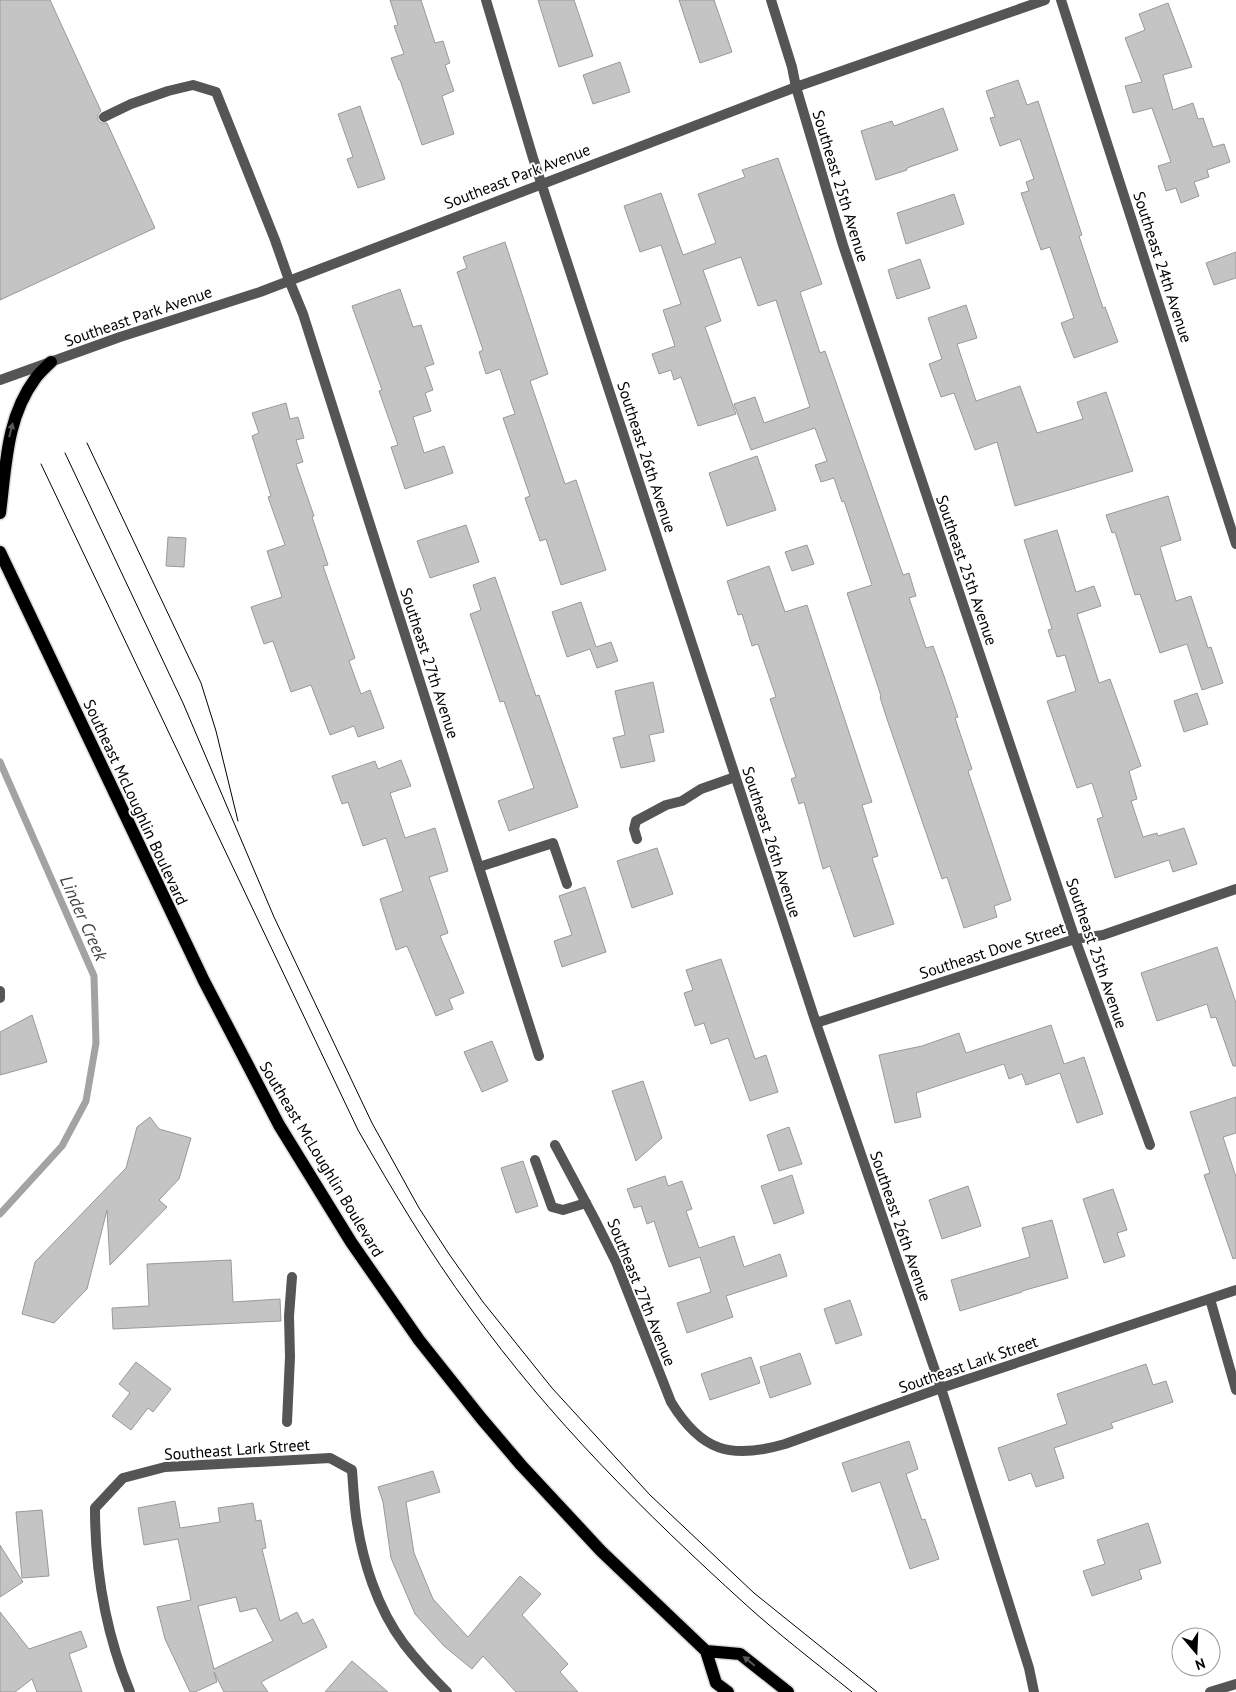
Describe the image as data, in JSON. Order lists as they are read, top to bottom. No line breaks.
{"streets":{"main road":["Southeast McLoughlin Boulevard"],"street":["Southeast Park Avenue","Southeast 25th Avenue","Southeast 24th Avenue","Southeast 26th Avenue","Southeast 27th Avenue","Southeast Dove Street","Southeast Lark Street"]},"crossings":[["Southeast Park Avenue","Southeast 25th Avenue"],["Southeast Park Avenue","Southeast 26th Avenue"],["Southeast Park Avenue","Southeast 27th Avenue"],["Southeast 25th Avenue","Southeast Dove Street"],["Southeast 26th Avenue","Southeast Dove Street"],["Southeast 26th Avenue","Southeast Lark Street"],["Southeast 27th Avenue","Southeast Lark Street"]],"water":["Linder Creek"],"north":"bottom"}
